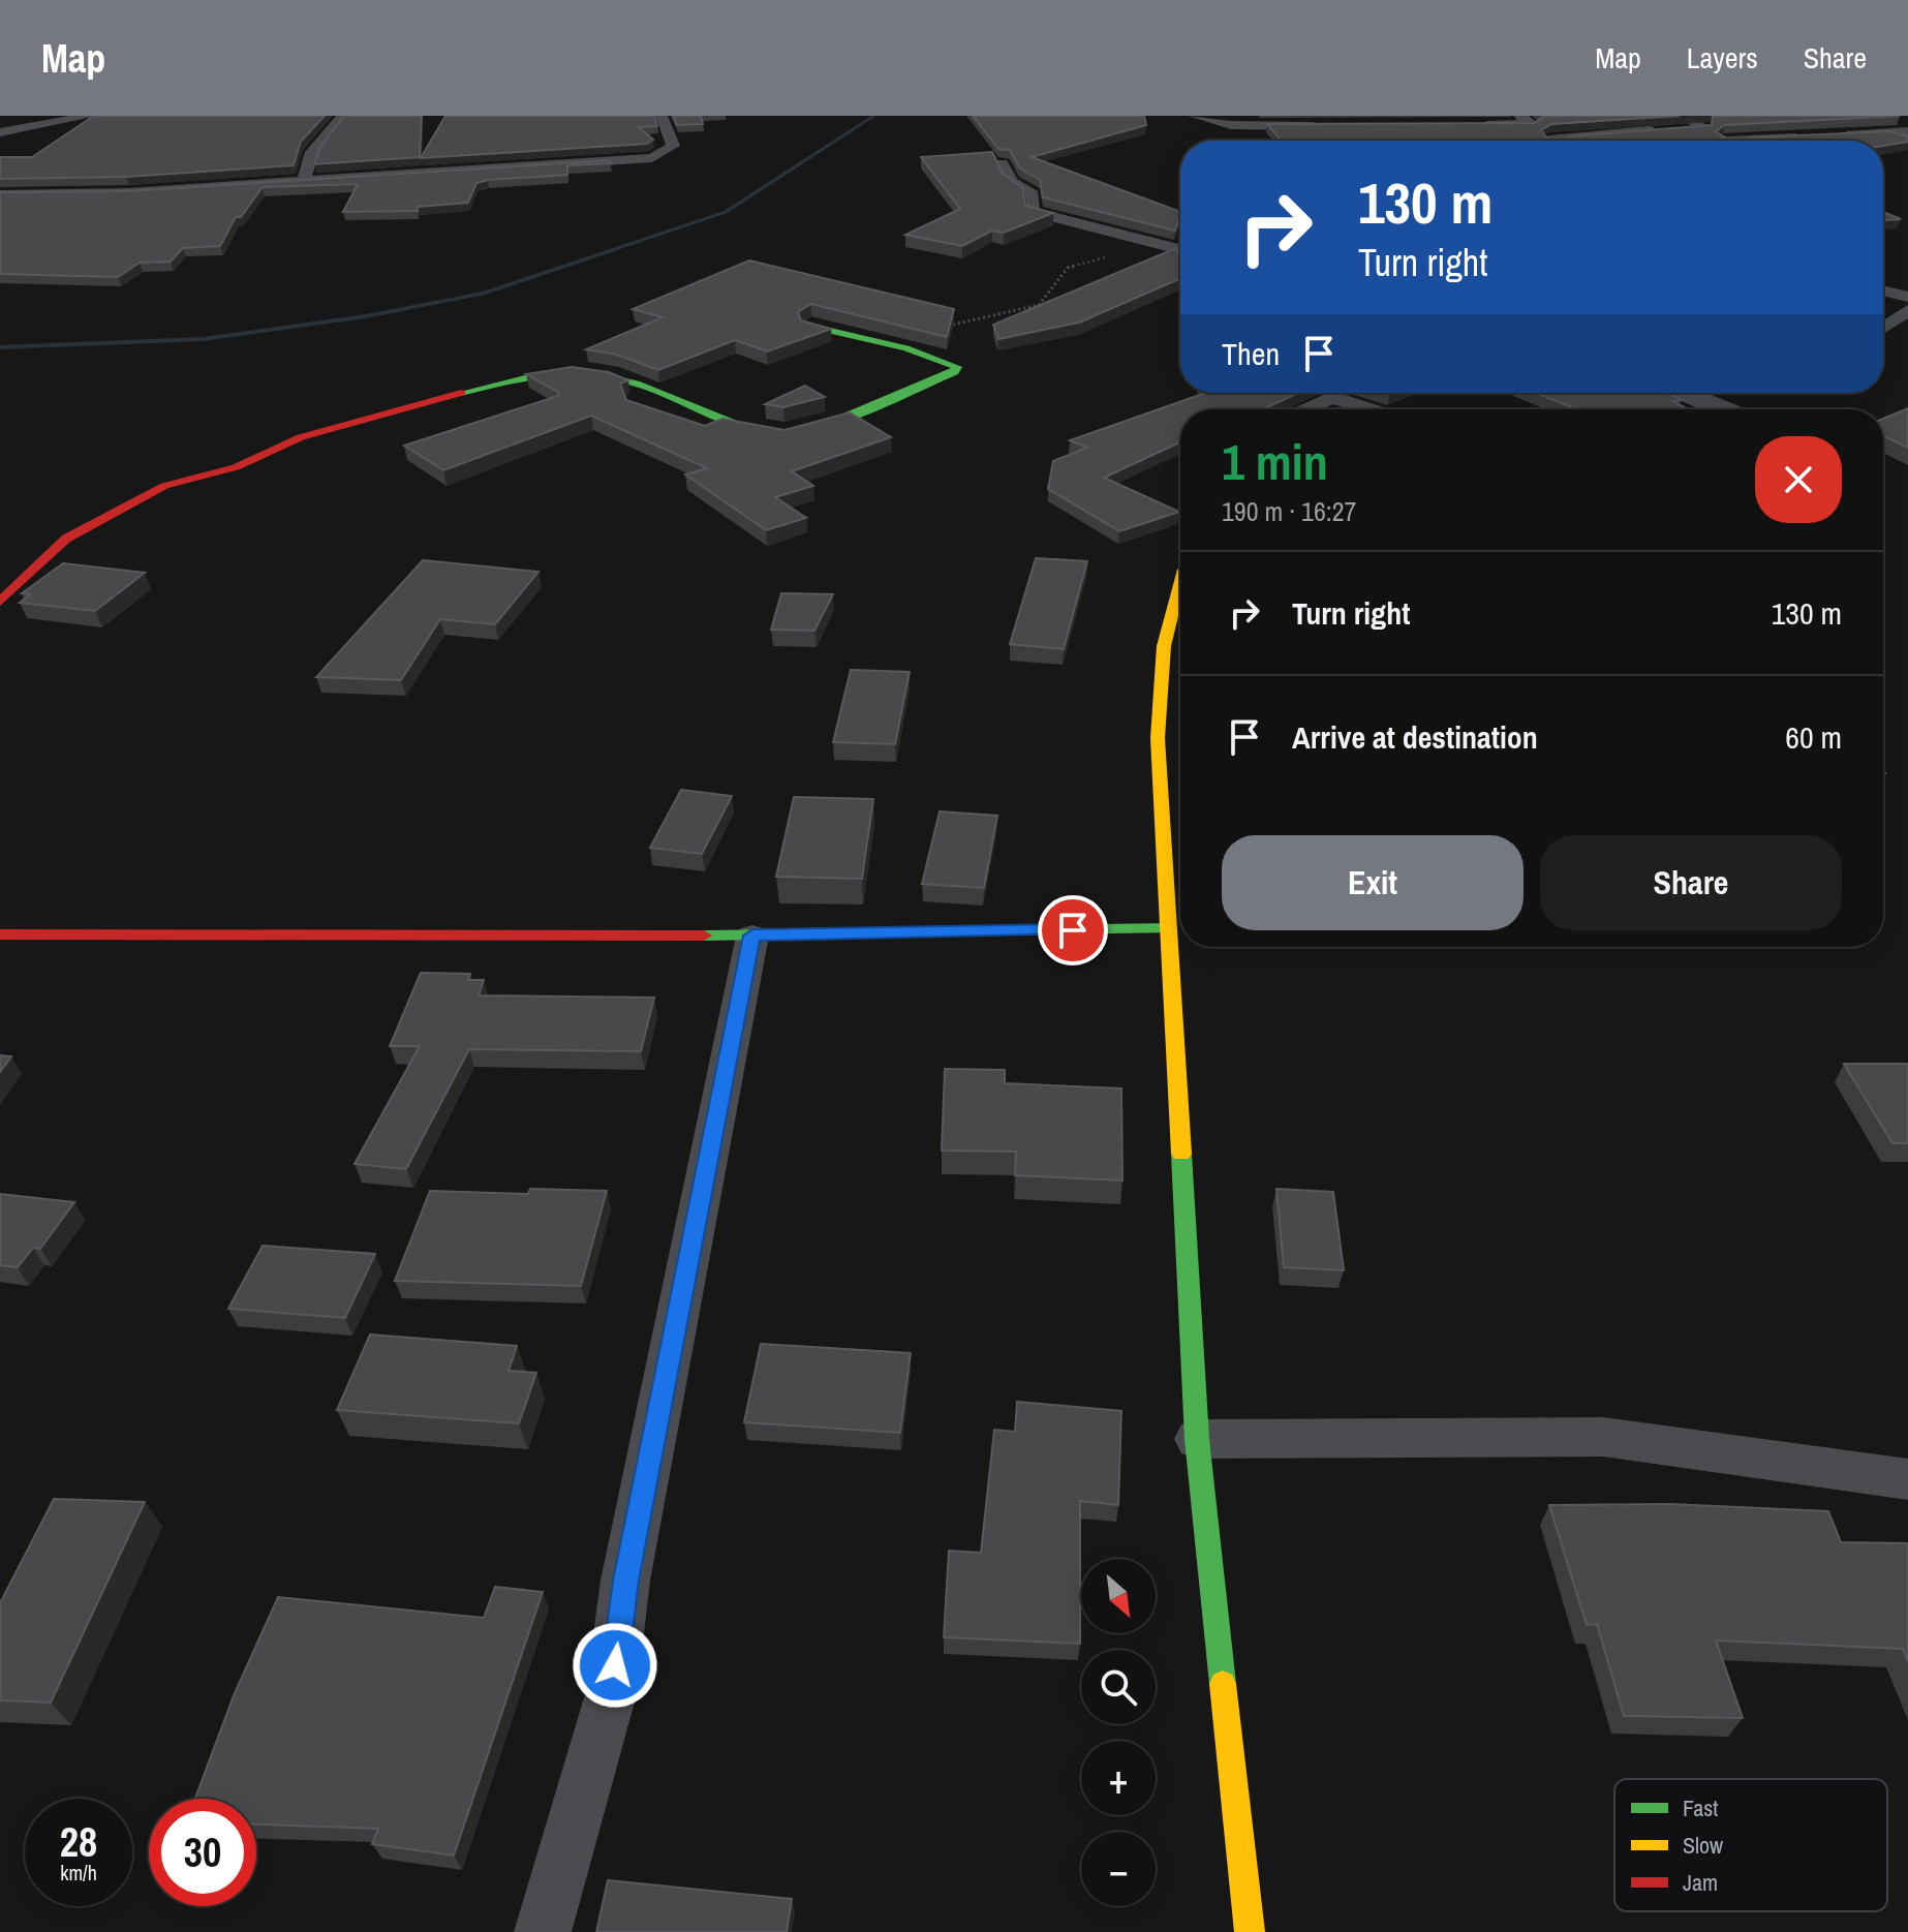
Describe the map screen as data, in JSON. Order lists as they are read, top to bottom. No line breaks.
{"legend":["Fast","Slow","Jam"],"north":"bottom right","page":{"header":"Map","nav":["Map","Layers","Share"],"turn":["130 m","Turn right"],"then":"Then","heading":["1 min","190 m · 16:27"],"list":[{"name":"Turn right","value":"130 m"},{"name":"Arrive at destination","value":"60 m"}],"buttons":["Exit","Share"],"map_buttons":["+","−"],"speed":"28 km/h","limit":"30"}}
